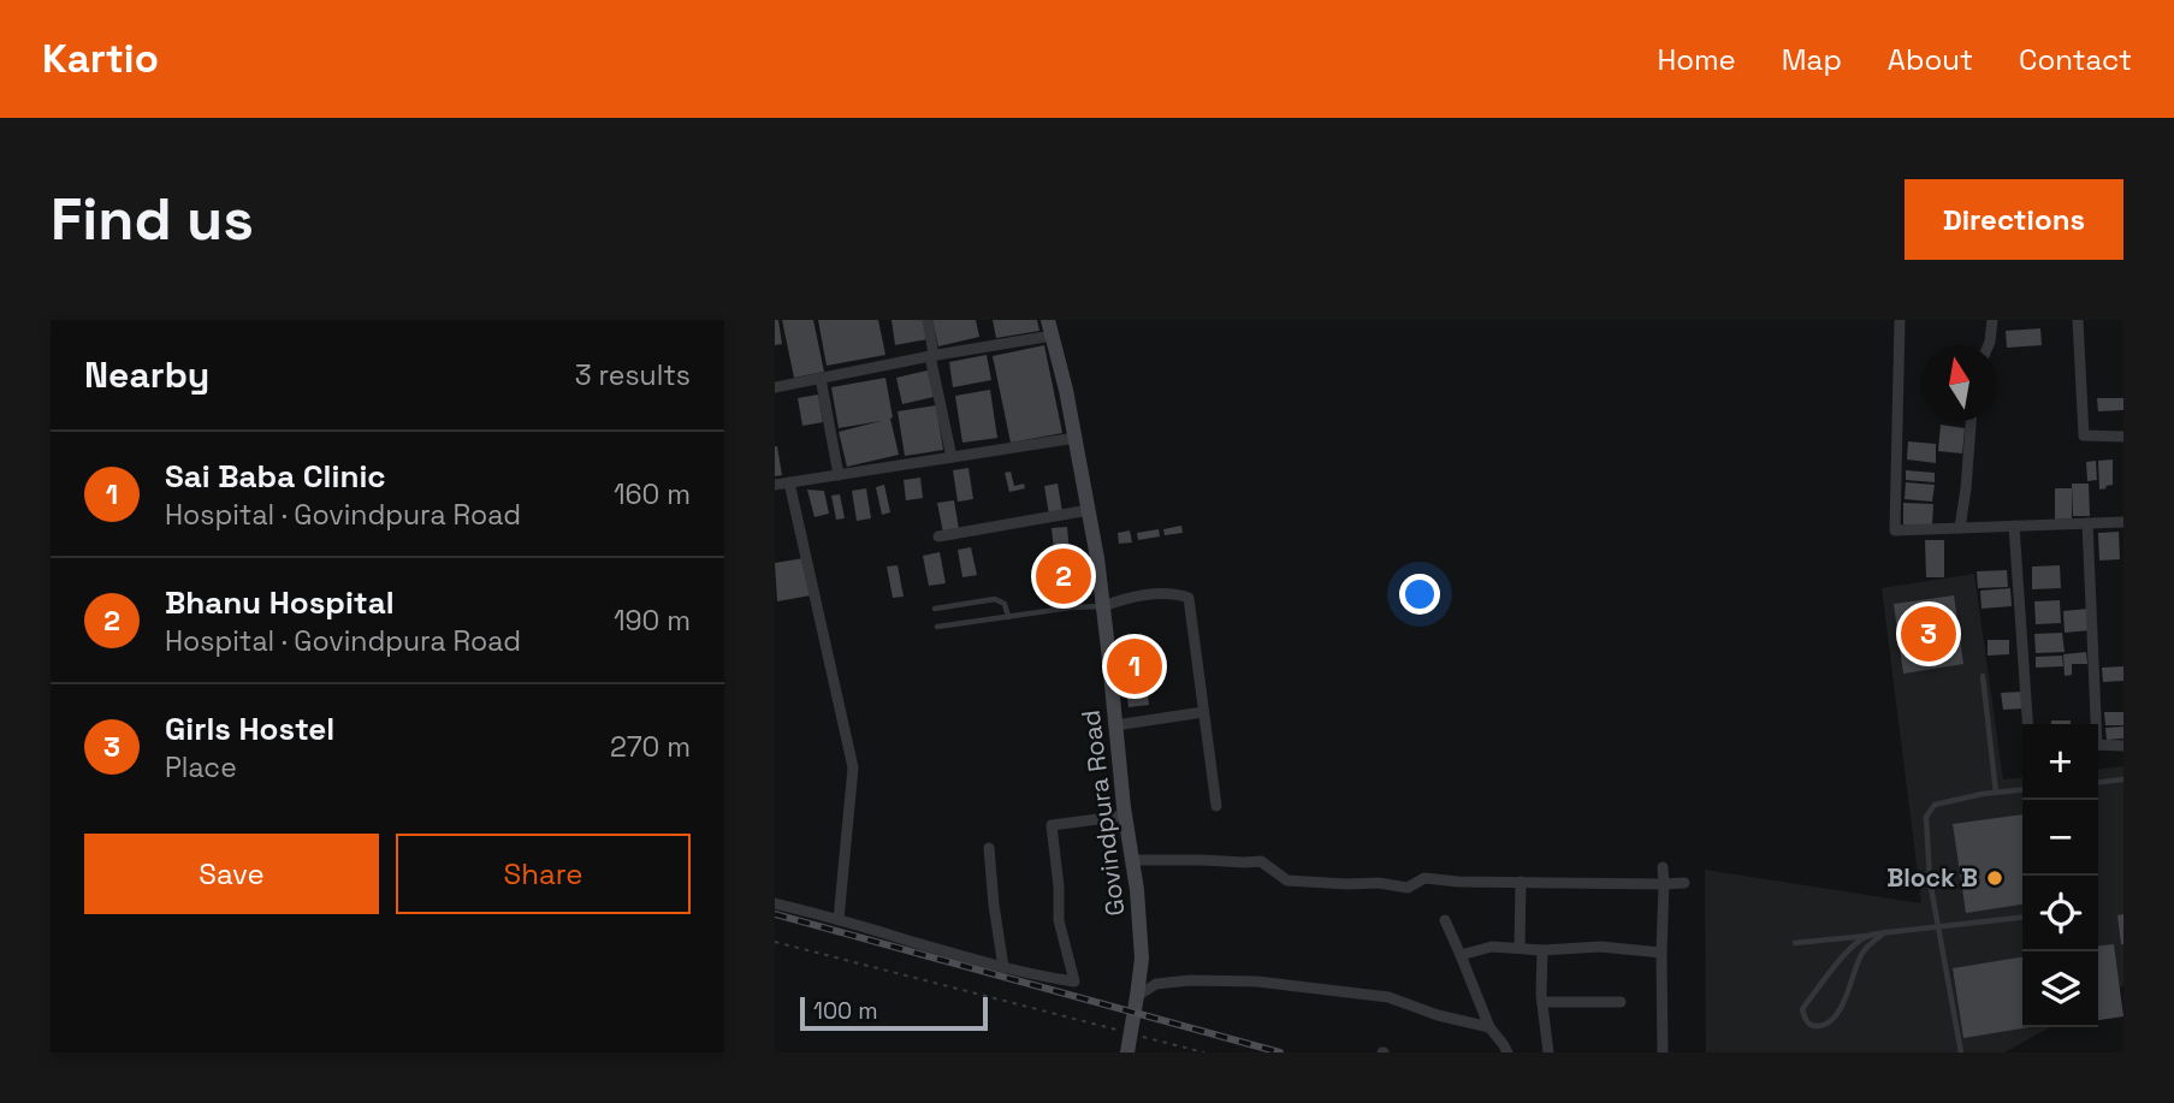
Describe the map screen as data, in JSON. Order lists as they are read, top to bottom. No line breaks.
{"streets":{"street":["Govindpura Road"]},"places":["Block B"],"scale_bar":"100 m","north":"top","page":{"header":"Kartio","nav":["Home","Map","About","Contact"],"buttons":["Directions",["Save","Share"]],"title":"Find us","heading":["Nearby","3 results"],"list":[{"mark":"1","name":"Sai Baba Clinic","note":"Hospital · Govindpura Road","value":"160 m"},{"mark":"2","name":"Bhanu Hospital","note":"Hospital · Govindpura Road","value":"190 m"},{"mark":"3","name":"Girls Hostel","note":"Place","value":"270 m"}],"pins":["2","3","1"],"map_buttons":["+","−"],"scale":"100 m"}}
